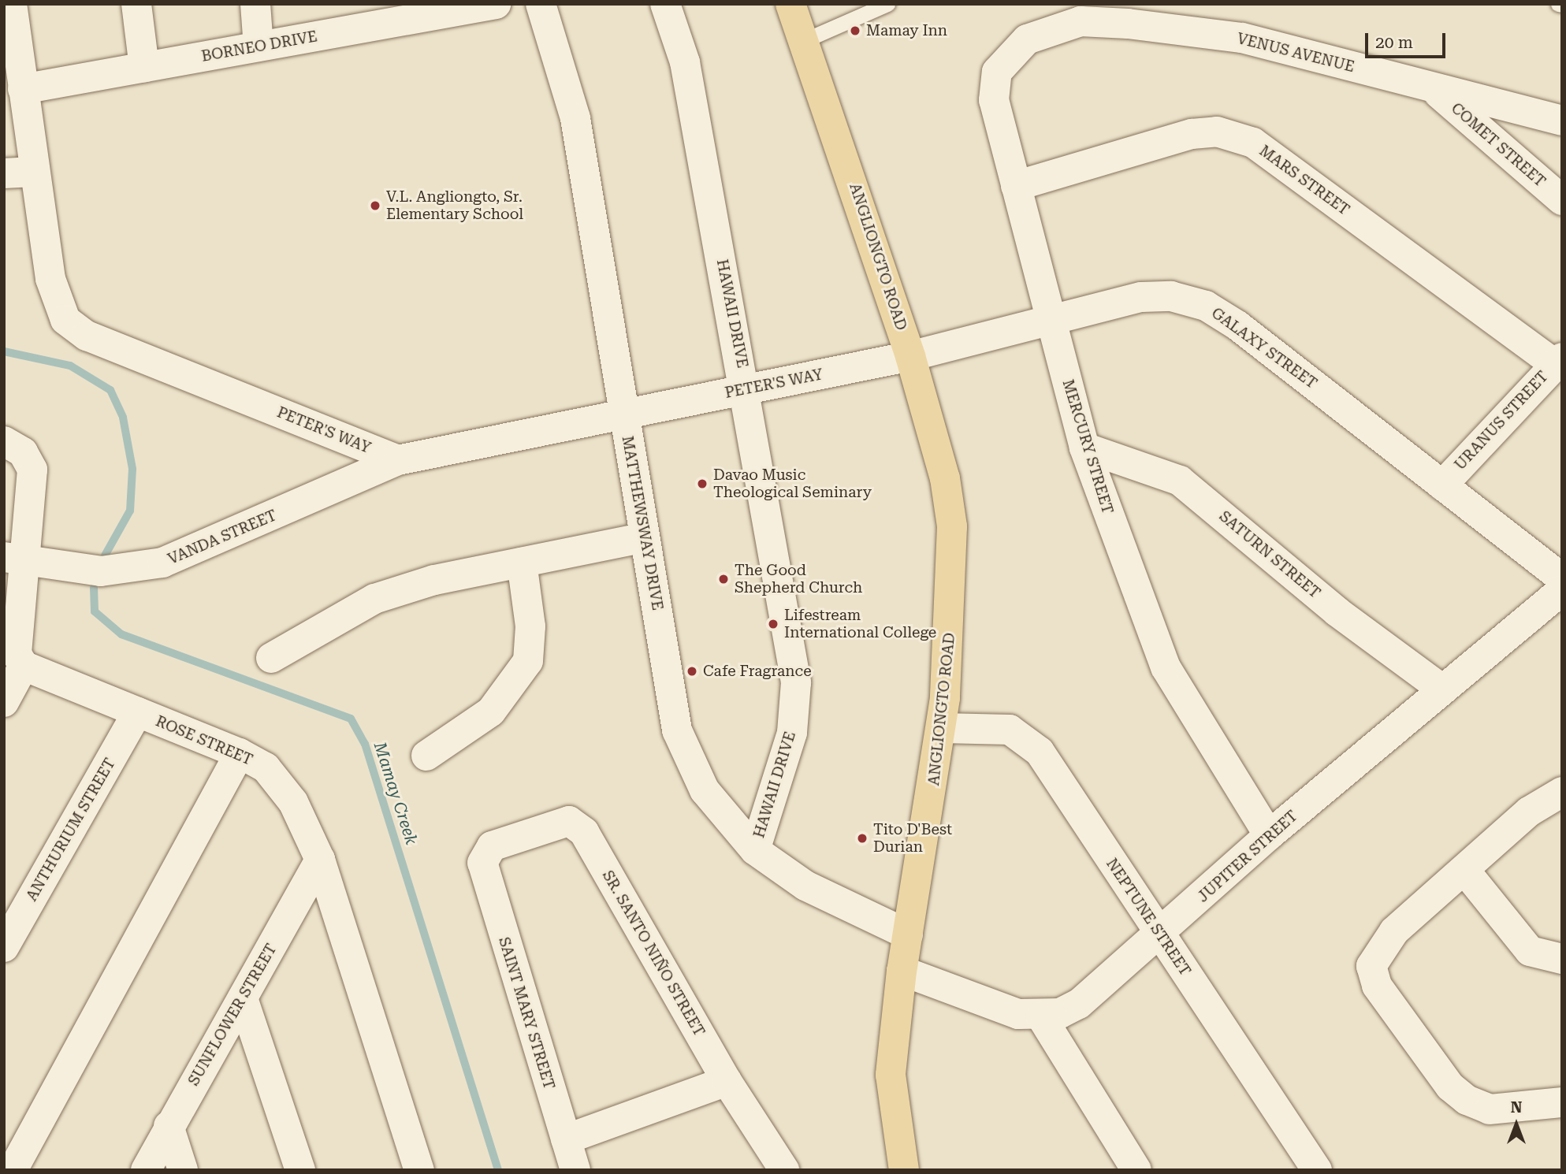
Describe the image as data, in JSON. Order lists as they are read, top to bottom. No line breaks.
{"streets":{"main road":["ANGLIONGTO ROAD"],"street":["BORNEO DRIVE","VENUS AVENUE","COMET STREET","MARS STREET","HAWAII DRIVE","GALAXY STREET","PETER'S WAY","URANUS STREET","MERCURY STREET","MATTHEWSWAY DRIVE","VANDA STREET","SATURN STREET","ROSE STREET","ANTHURIUM STREET","JUPITER STREET","NEPTUNE STREET","SR. SANTO NIÑO STREET","SAINT MARY STREET","SUNFLOWER STREET"]},"crossings":[["BORNEO DRIVE","PETER'S WAY"],["VENUS AVENUE","COMET STREET"],["VENUS AVENUE","MERCURY STREET"],["MARS STREET","URANUS STREET"],["MARS STREET","MERCURY STREET"],["ANGLIONGTO ROAD","GALAXY STREET"],["ANGLIONGTO ROAD","PETER'S WAY"],["ANGLIONGTO ROAD","MATTHEWSWAY DRIVE"],["ANGLIONGTO ROAD","JUPITER STREET"],["ANGLIONGTO ROAD","NEPTUNE STREET"],["HAWAII DRIVE","PETER'S WAY"],["HAWAII DRIVE","MATTHEWSWAY DRIVE"],["GALAXY STREET","PETER'S WAY"],["GALAXY STREET","URANUS STREET"],["GALAXY STREET","MERCURY STREET"],["PETER'S WAY","MATTHEWSWAY DRIVE"],["PETER'S WAY","VANDA STREET"],["MERCURY STREET","SATURN STREET"],["MERCURY STREET","JUPITER STREET"],["SATURN STREET","JUPITER STREET"],["ROSE STREET","ANTHURIUM STREET"],["ROSE STREET","SUNFLOWER STREET"],["JUPITER STREET","NEPTUNE STREET"],["SR. SANTO NIÑO STREET","SAINT MARY STREET"]],"water":["Mamay Creek"],"places":["Mamay Inn","V.L. Angliongto, Sr. Elementary School","Davao Music Theological Seminary","The Good Shepherd Church","Lifestream International College","Cafe Fragrance","Tito D'Best Durian"],"scale_bar":"20 m","north":"top"}
